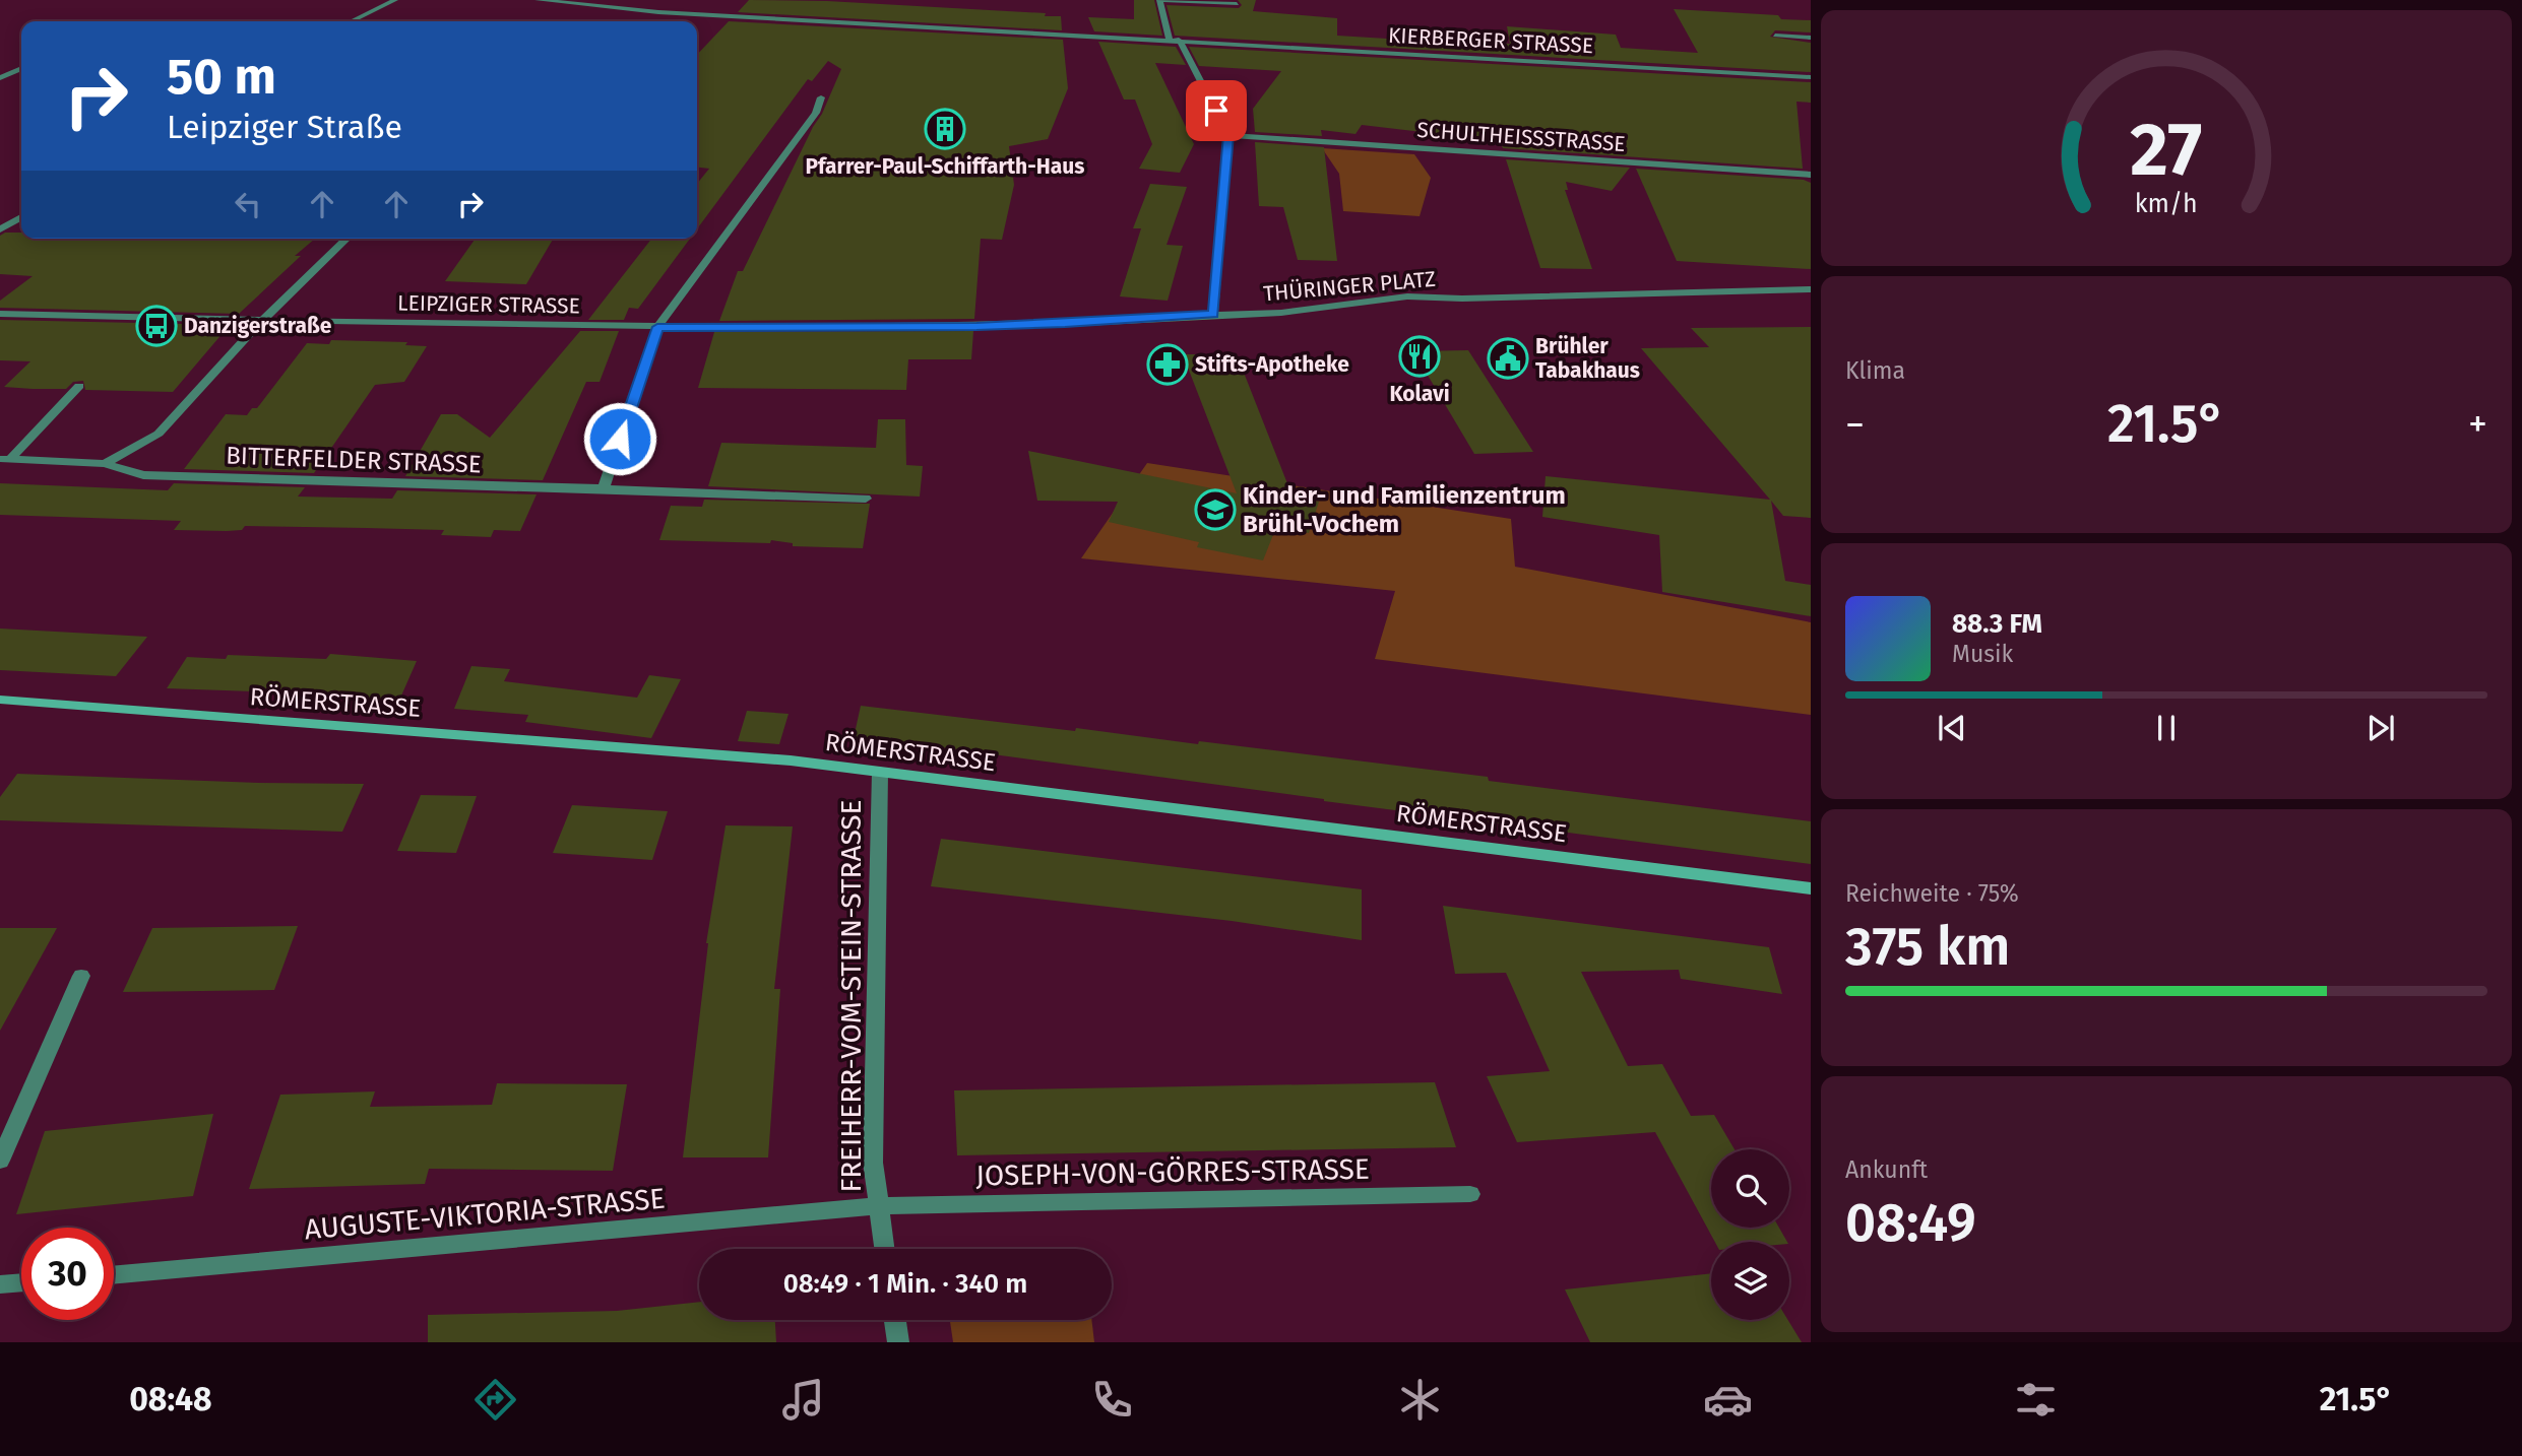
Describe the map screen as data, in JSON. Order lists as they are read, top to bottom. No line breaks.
{"streets":{"main road":["RÖMERSTRASSE"],"street":["KIERBERGER STRASSE","SCHULTHEISSSTRASSE","THÜRINGER PLATZ","LEIPZIGER STRASSE","BITTERFELDER STRASSE","FREIHERR-VOM-STEIN-STRASSE","JOSEPH-VON-GÖRRES-STRASSE","AUGUSTE-VIKTORIA-STRASSE"]},"crossings":[["THÜRINGER PLATZ","LEIPZIGER STRASSE"],["RÖMERSTRASSE","FREIHERR-VOM-STEIN-STRASSE"],["FREIHERR-VOM-STEIN-STRASSE","JOSEPH-VON-GÖRRES-STRASSE"],["FREIHERR-VOM-STEIN-STRASSE","AUGUSTE-VIKTORIA-STRASSE"],["JOSEPH-VON-GÖRRES-STRASSE","AUGUSTE-VIKTORIA-STRASSE"]],"places":{"building":["Pfarrer-Paul-Schiffarth-Haus"],"bus stop":["Danzigerstraße"],"restaurant":["Kolavi"],"public building":["Brühler Tabakhaus"],"pharmacy":["Stifts-Apotheke"],"school or university":["Kinder- und Familienzentrum Brühl-Vochem"]},"page":{"turn":["50 m","Leipziger Straße"],"tile":["Klima",["Reichweite · 75%","375 km"],["Ankunft","08:49"]],"heat":["−","21.5°","+"],"song":["88.3 FM","Musik"],"limit":"30","trip":"08:49 · 1 Min. · 340 m","tabs":["08:48","21.5°"],"gauge":["27","km/h"]}}
